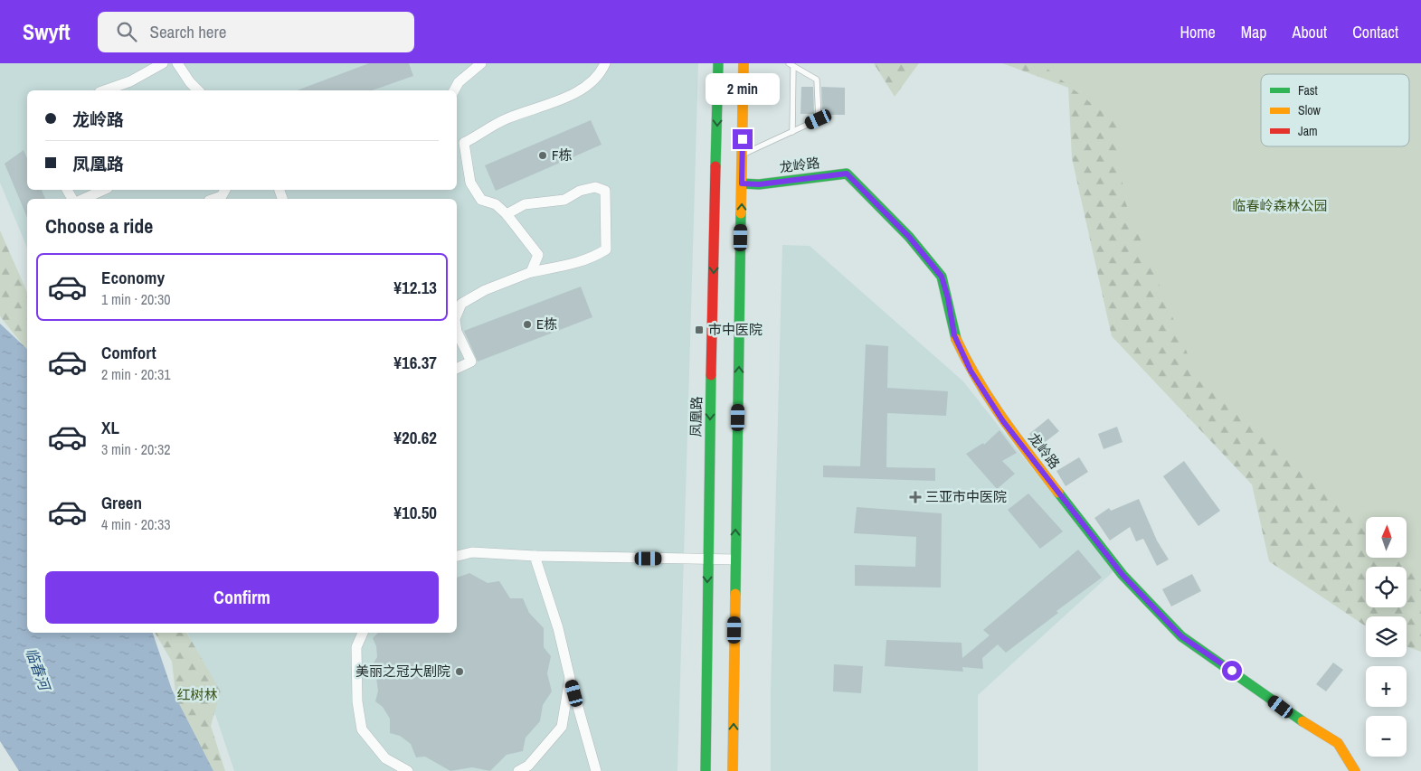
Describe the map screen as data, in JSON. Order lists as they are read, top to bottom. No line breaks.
{"streets":{"main road":["龙岭路","凤凰路"]},"water":["临春河"],"parks":["临春岭森林公园","红树林"],"places":{"other":["F栋","E栋","美丽之冠大剧院"],"transit":["市中医院"],"health":["三亚市中医院"]},"legend":["Fast","Slow","Jam"],"north":"top","page":{"header":"Swyft","search":"Search here","nav":["Home","Map","About","Contact"],"bubble":"2 min","banner":["龙岭路","凤凰路"],"heading":"Choose a ride","list":[{"name":"Economy","note":"1 min · 20:30","value":"¥12.13"},{"name":"Comfort","note":"2 min · 20:31","value":"¥16.37"},{"name":"XL","note":"3 min · 20:32","value":"¥20.62"},{"name":"Green","note":"4 min · 20:33","value":"¥10.50"}],"map_buttons":["+","−"],"buttons":"Confirm"}}
